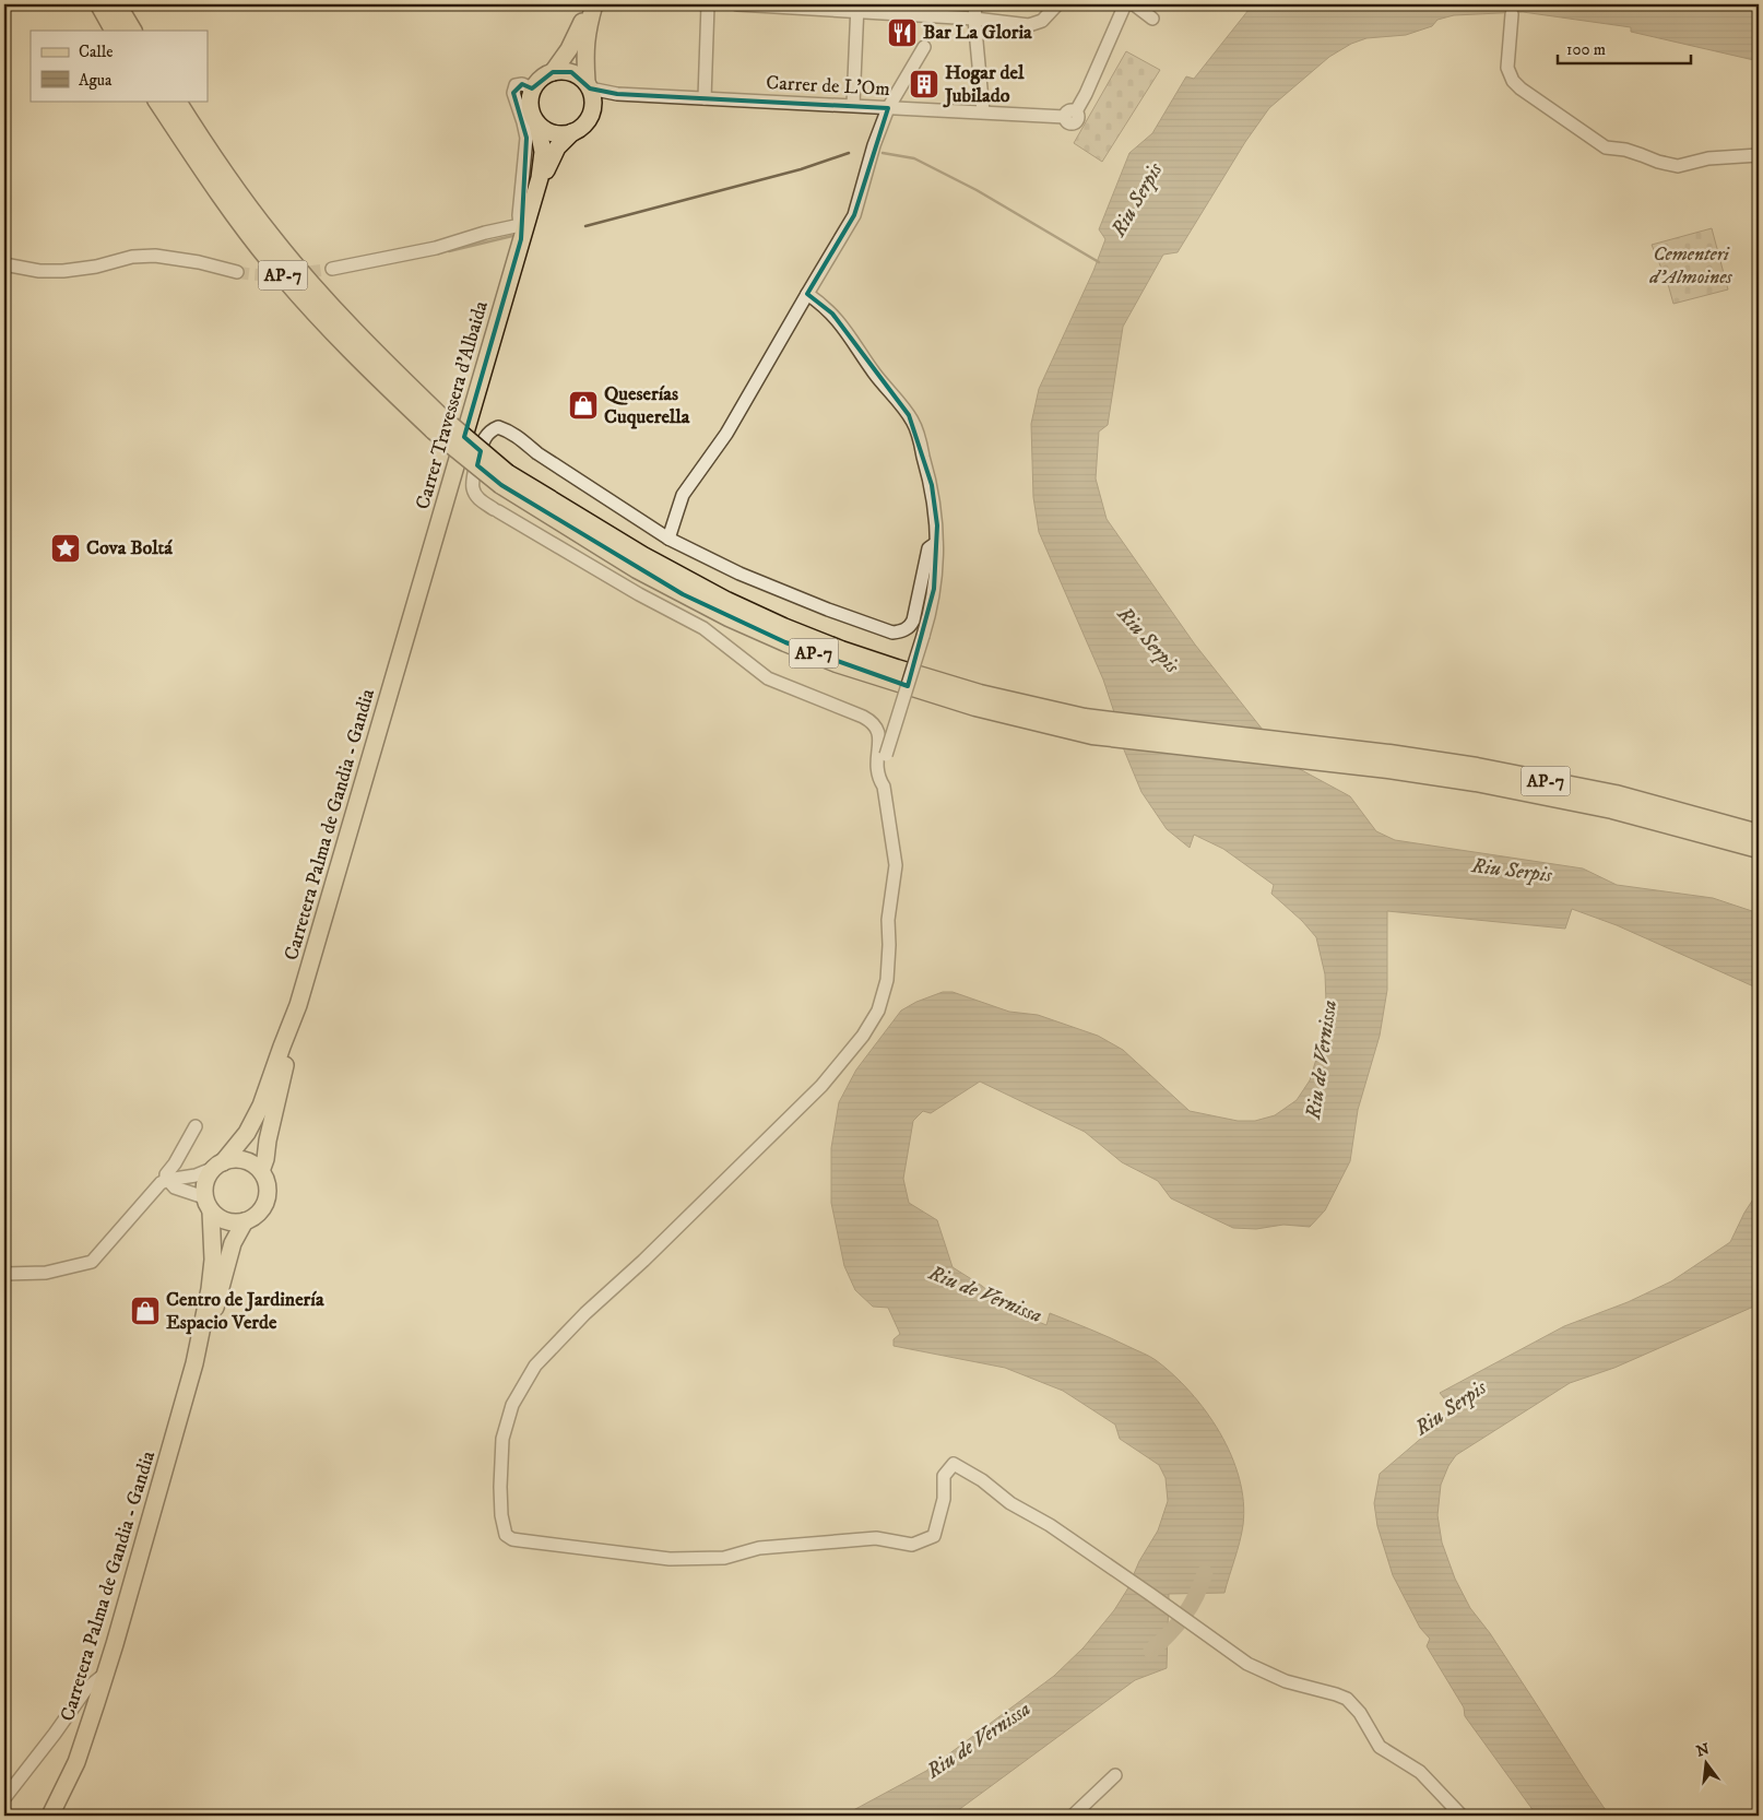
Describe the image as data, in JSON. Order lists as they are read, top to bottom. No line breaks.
{"streets":{"highway":["AP-7"],"main road":["Carrer Travessera d'Albaida","Carretera Palma de Gandia - Gandia"],"street":["Carrer de L'Om"]},"crossings":[["Carrer de L'Om","Carrer Travessera d'Albaida"],["Carrer Travessera d'Albaida","Carretera Palma de Gandia - Gandia"]],"water":["Riu Serpis","Riu de Vernissa"],"parks":["Cementeri d'Almoines"],"places":{"restaurant":["Bar La Gloria"],"building":["Hogar del Jubilado"],"shop":["Queserías Cuquerella","Centro de Jardinería Espacio Verde"],"place":["Cova Boltá"]},"legend":["Calle","Agua"],"scale_bar":"100 m","north":"top"}
